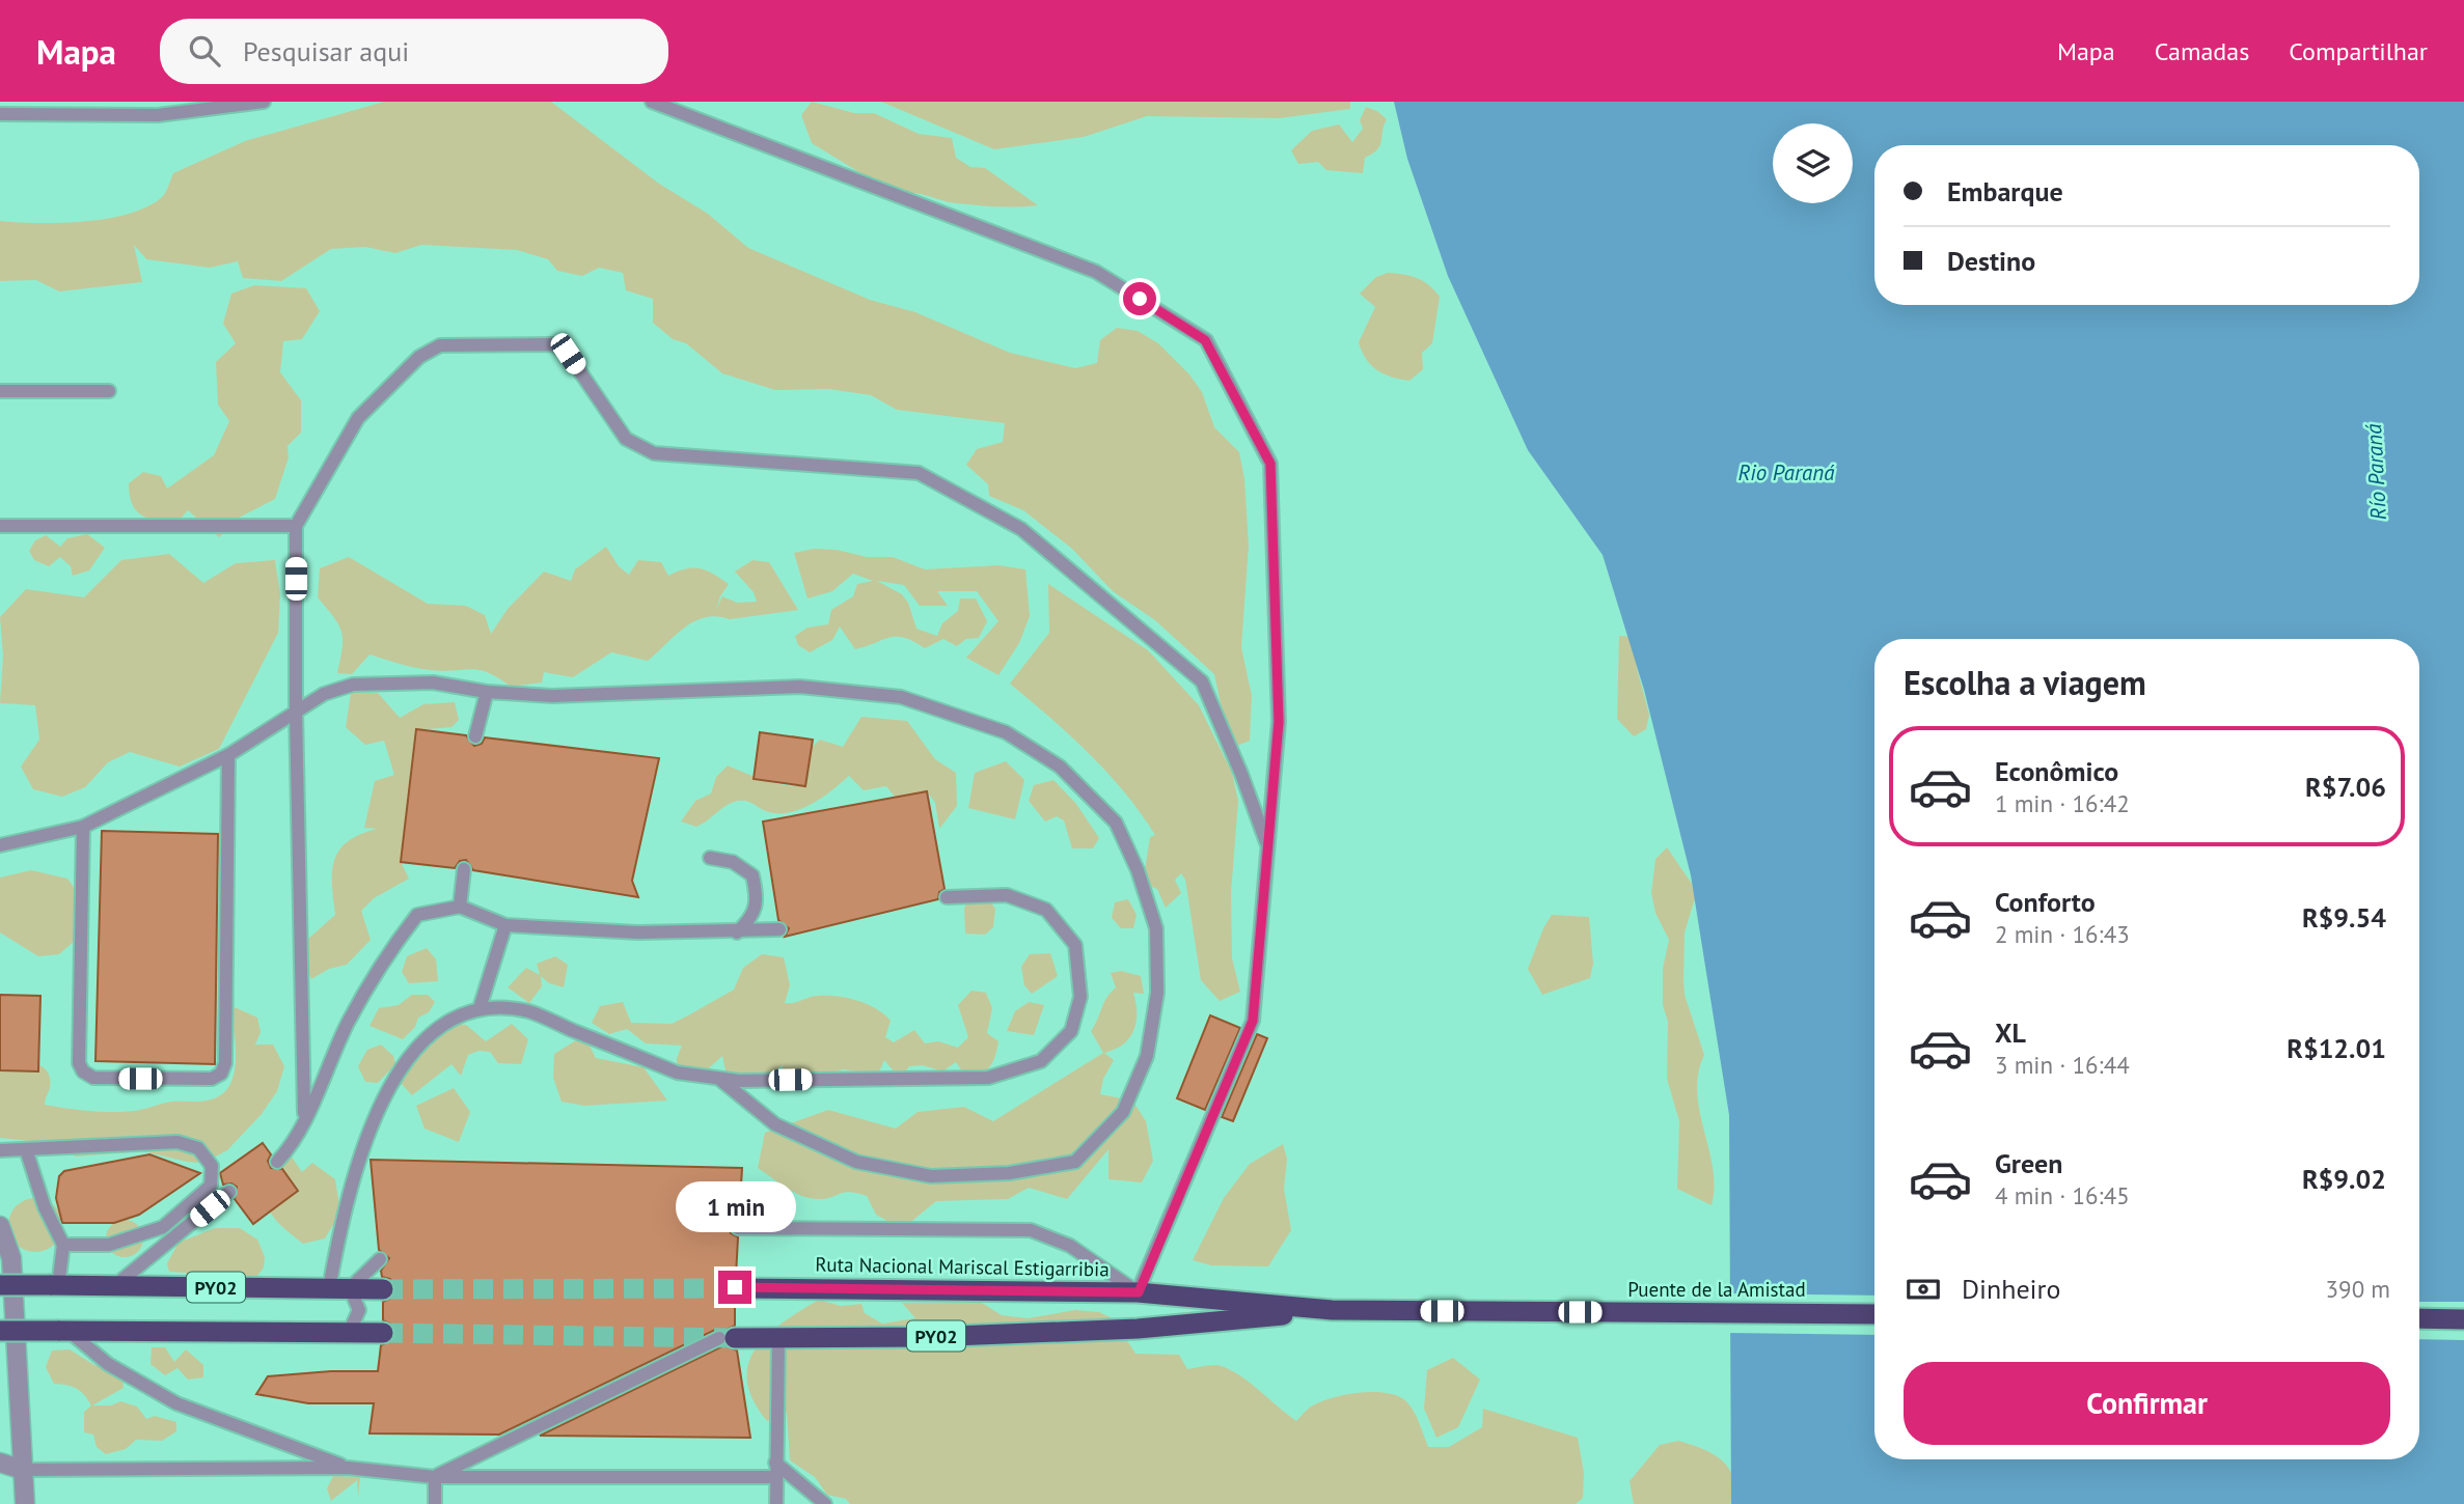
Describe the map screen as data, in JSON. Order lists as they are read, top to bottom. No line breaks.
{"streets":{"highway":["Ruta Nacional Mariscal Estigarribia","PY02","Puente de la Amistad"]},"crossings":[["Ruta Nacional Mariscal Estigarribia","PY02"],["Ruta Nacional Mariscal Estigarribia","Puente de la Amistad"],["PY02","Puente de la Amistad"]],"water":["Rio Paraná","Río Paraná"],"page":{"header":"Mapa","search":"Pesquisar aqui","nav":["Mapa","Camadas","Compartilhar"],"banner":["Embarque","Destino"],"heading":"Escolha a viagem","list":[{"name":"Econômico","note":"1 min · 16:42","value":"R$7.06"},{"name":"Conforto","note":"2 min · 16:43","value":"R$9.54"},{"name":"XL","note":"3 min · 16:44","value":"R$12.01"},{"name":"Green","note":"4 min · 16:45","value":"R$9.02"}],"bubble":"1 min","pay":["Dinheiro","390 m"],"buttons":"Confirmar"}}
